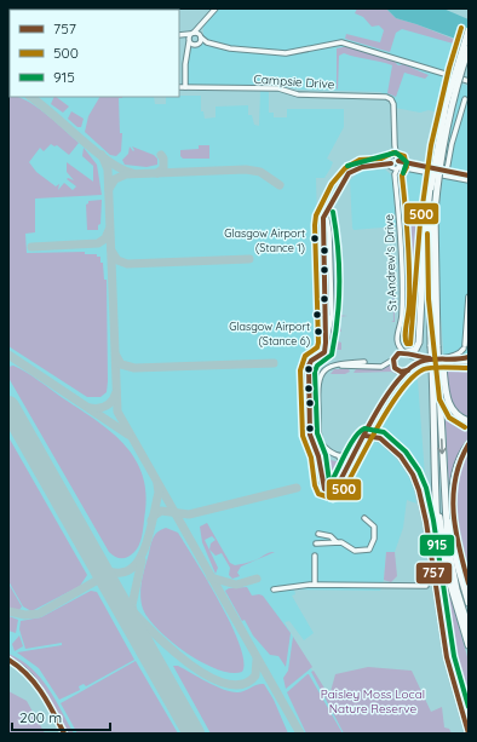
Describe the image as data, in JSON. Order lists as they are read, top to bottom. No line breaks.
{"streets":{"street":["Campsie Drive","St Andrew's Drive"]},"crossings":[["Campsie Drive","St Andrew's Drive"]],"parks":["Paisley Moss Local Nature Reserve"],"places":["Glasgow Airport (Stance 1)","Glasgow Airport (Stance 6)"],"lines":["transit line 500","transit line 915","transit line 757"],"legend":["757","500","915"],"scale_bar":"200 m"}
